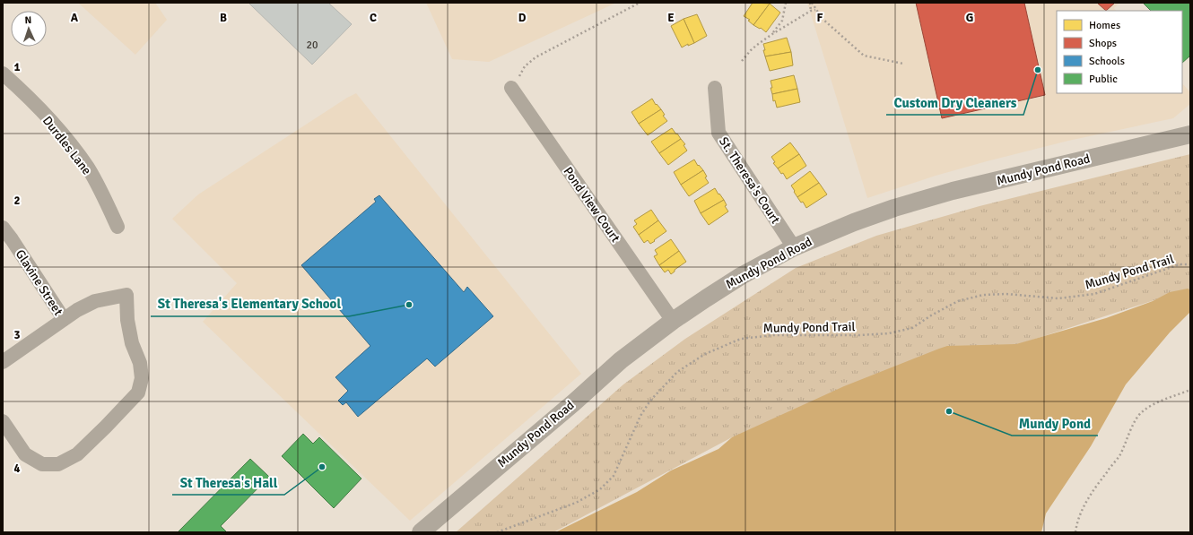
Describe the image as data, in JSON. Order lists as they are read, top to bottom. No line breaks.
{"streets":{"street":["Durdles Lane","Mundy Pond Road","St. Theresa's Court","Pond View Court","Glavine Street"],"path":["Mundy Pond Trail"]},"crossings":[["Mundy Pond Road","St. Theresa's Court"],["Mundy Pond Road","Pond View Court"]],"places":["Custom Dry Cleaners","St Theresa's Elementary School","Mundy Pond","St Theresa's Hall"],"house_numbers":["20"],"legend":["Homes","Shops","Schools","Public"],"north":"top","grid":{"columns":["A","B","C","D","E","F","G"],"rows":["1","2","3","4"]}}
